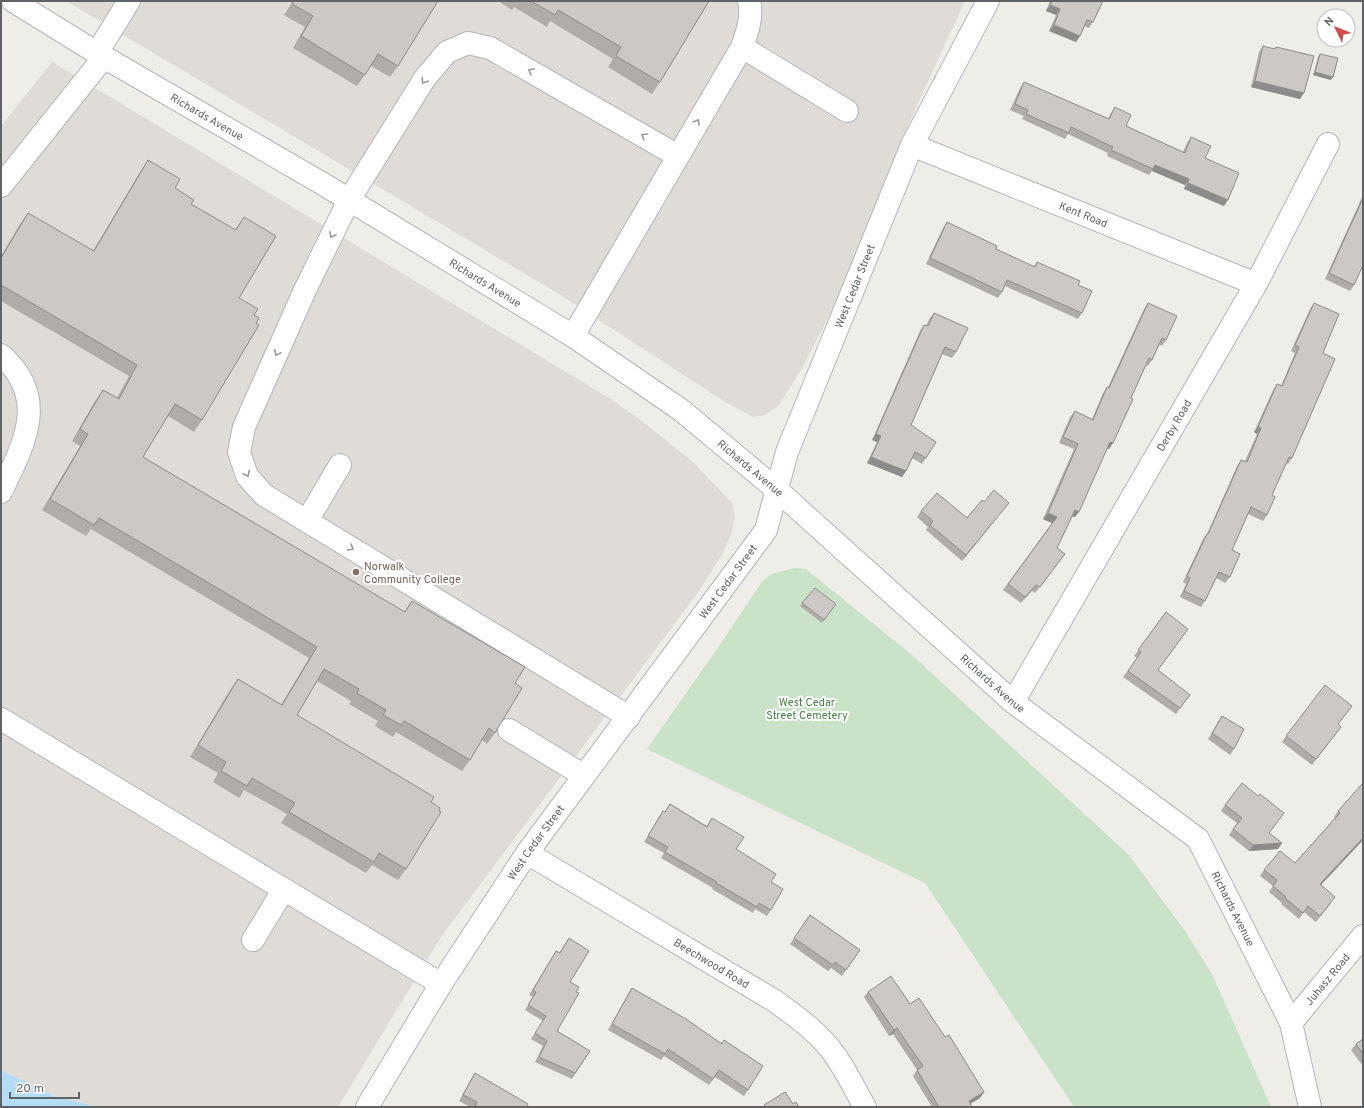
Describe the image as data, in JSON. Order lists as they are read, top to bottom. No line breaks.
{"streets":{"street":["Richards Avenue","Kent Road","West Cedar Street","Derby Road","Beechwood Road","Juhasz Road"]},"crossings":[["Richards Avenue","West Cedar Street"],["Richards Avenue","Derby Road"],["Richards Avenue","Juhasz Road"],["Kent Road","West Cedar Street"],["Kent Road","Derby Road"],["West Cedar Street","Beechwood Road"]],"parks":["West Cedar Street Cemetery"],"places":["Norwalk Community College"],"scale_bar":"20 m","north":"top left"}
